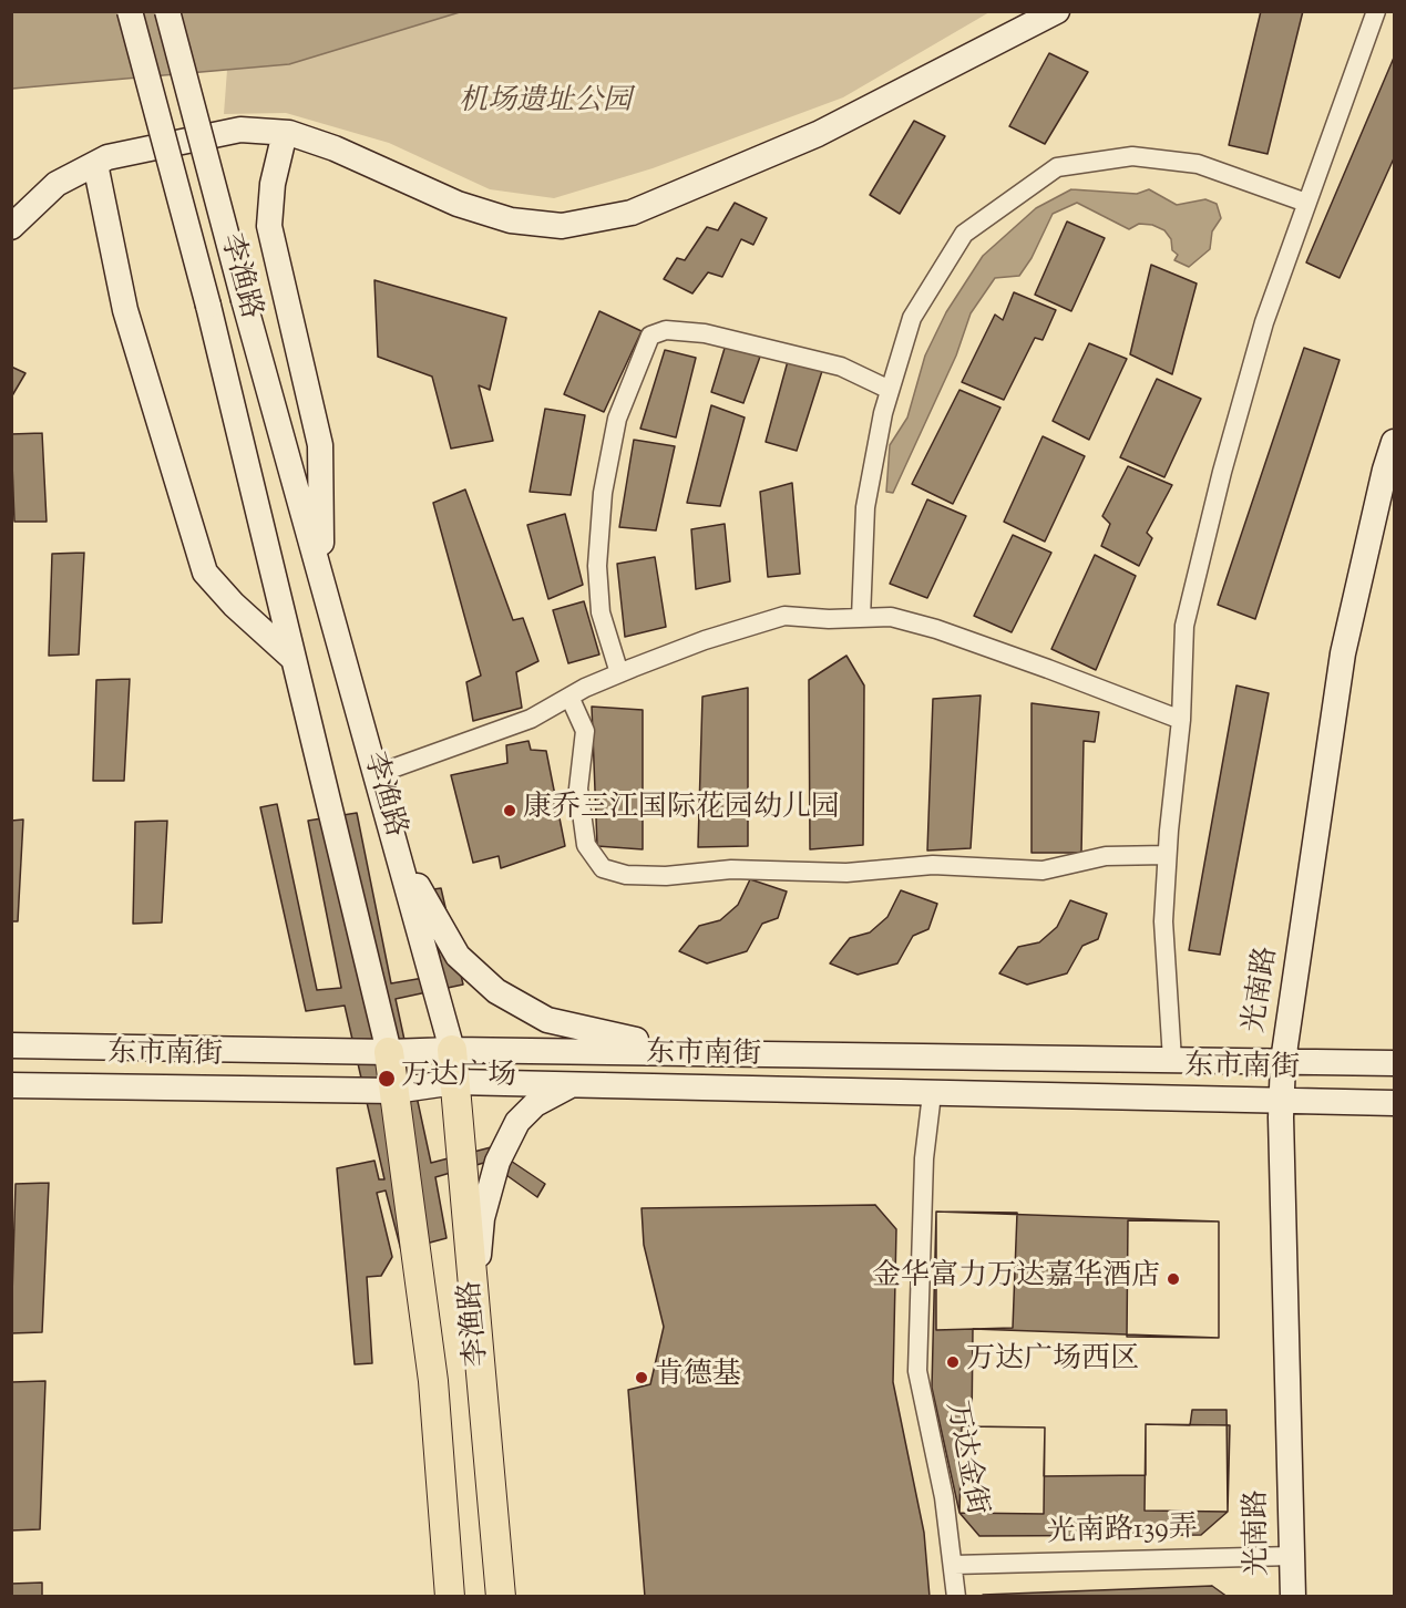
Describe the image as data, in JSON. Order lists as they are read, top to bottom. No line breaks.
{"streets":{"main road":["李渔路","光南路","东市南街"],"street":["万达金街","光南路139弄"]},"crossings":[["李渔路","东市南街"],["光南路","东市南街"],["光南路","光南路139弄"],["东市南街","万达金街"],["万达金街","光南路139弄"]],"parks":["机场遗址公园"],"places":["康乔三江国际花园幼儿园","万达广场","金华富力万达嘉华酒店","万达广场西区","肯德基"]}
